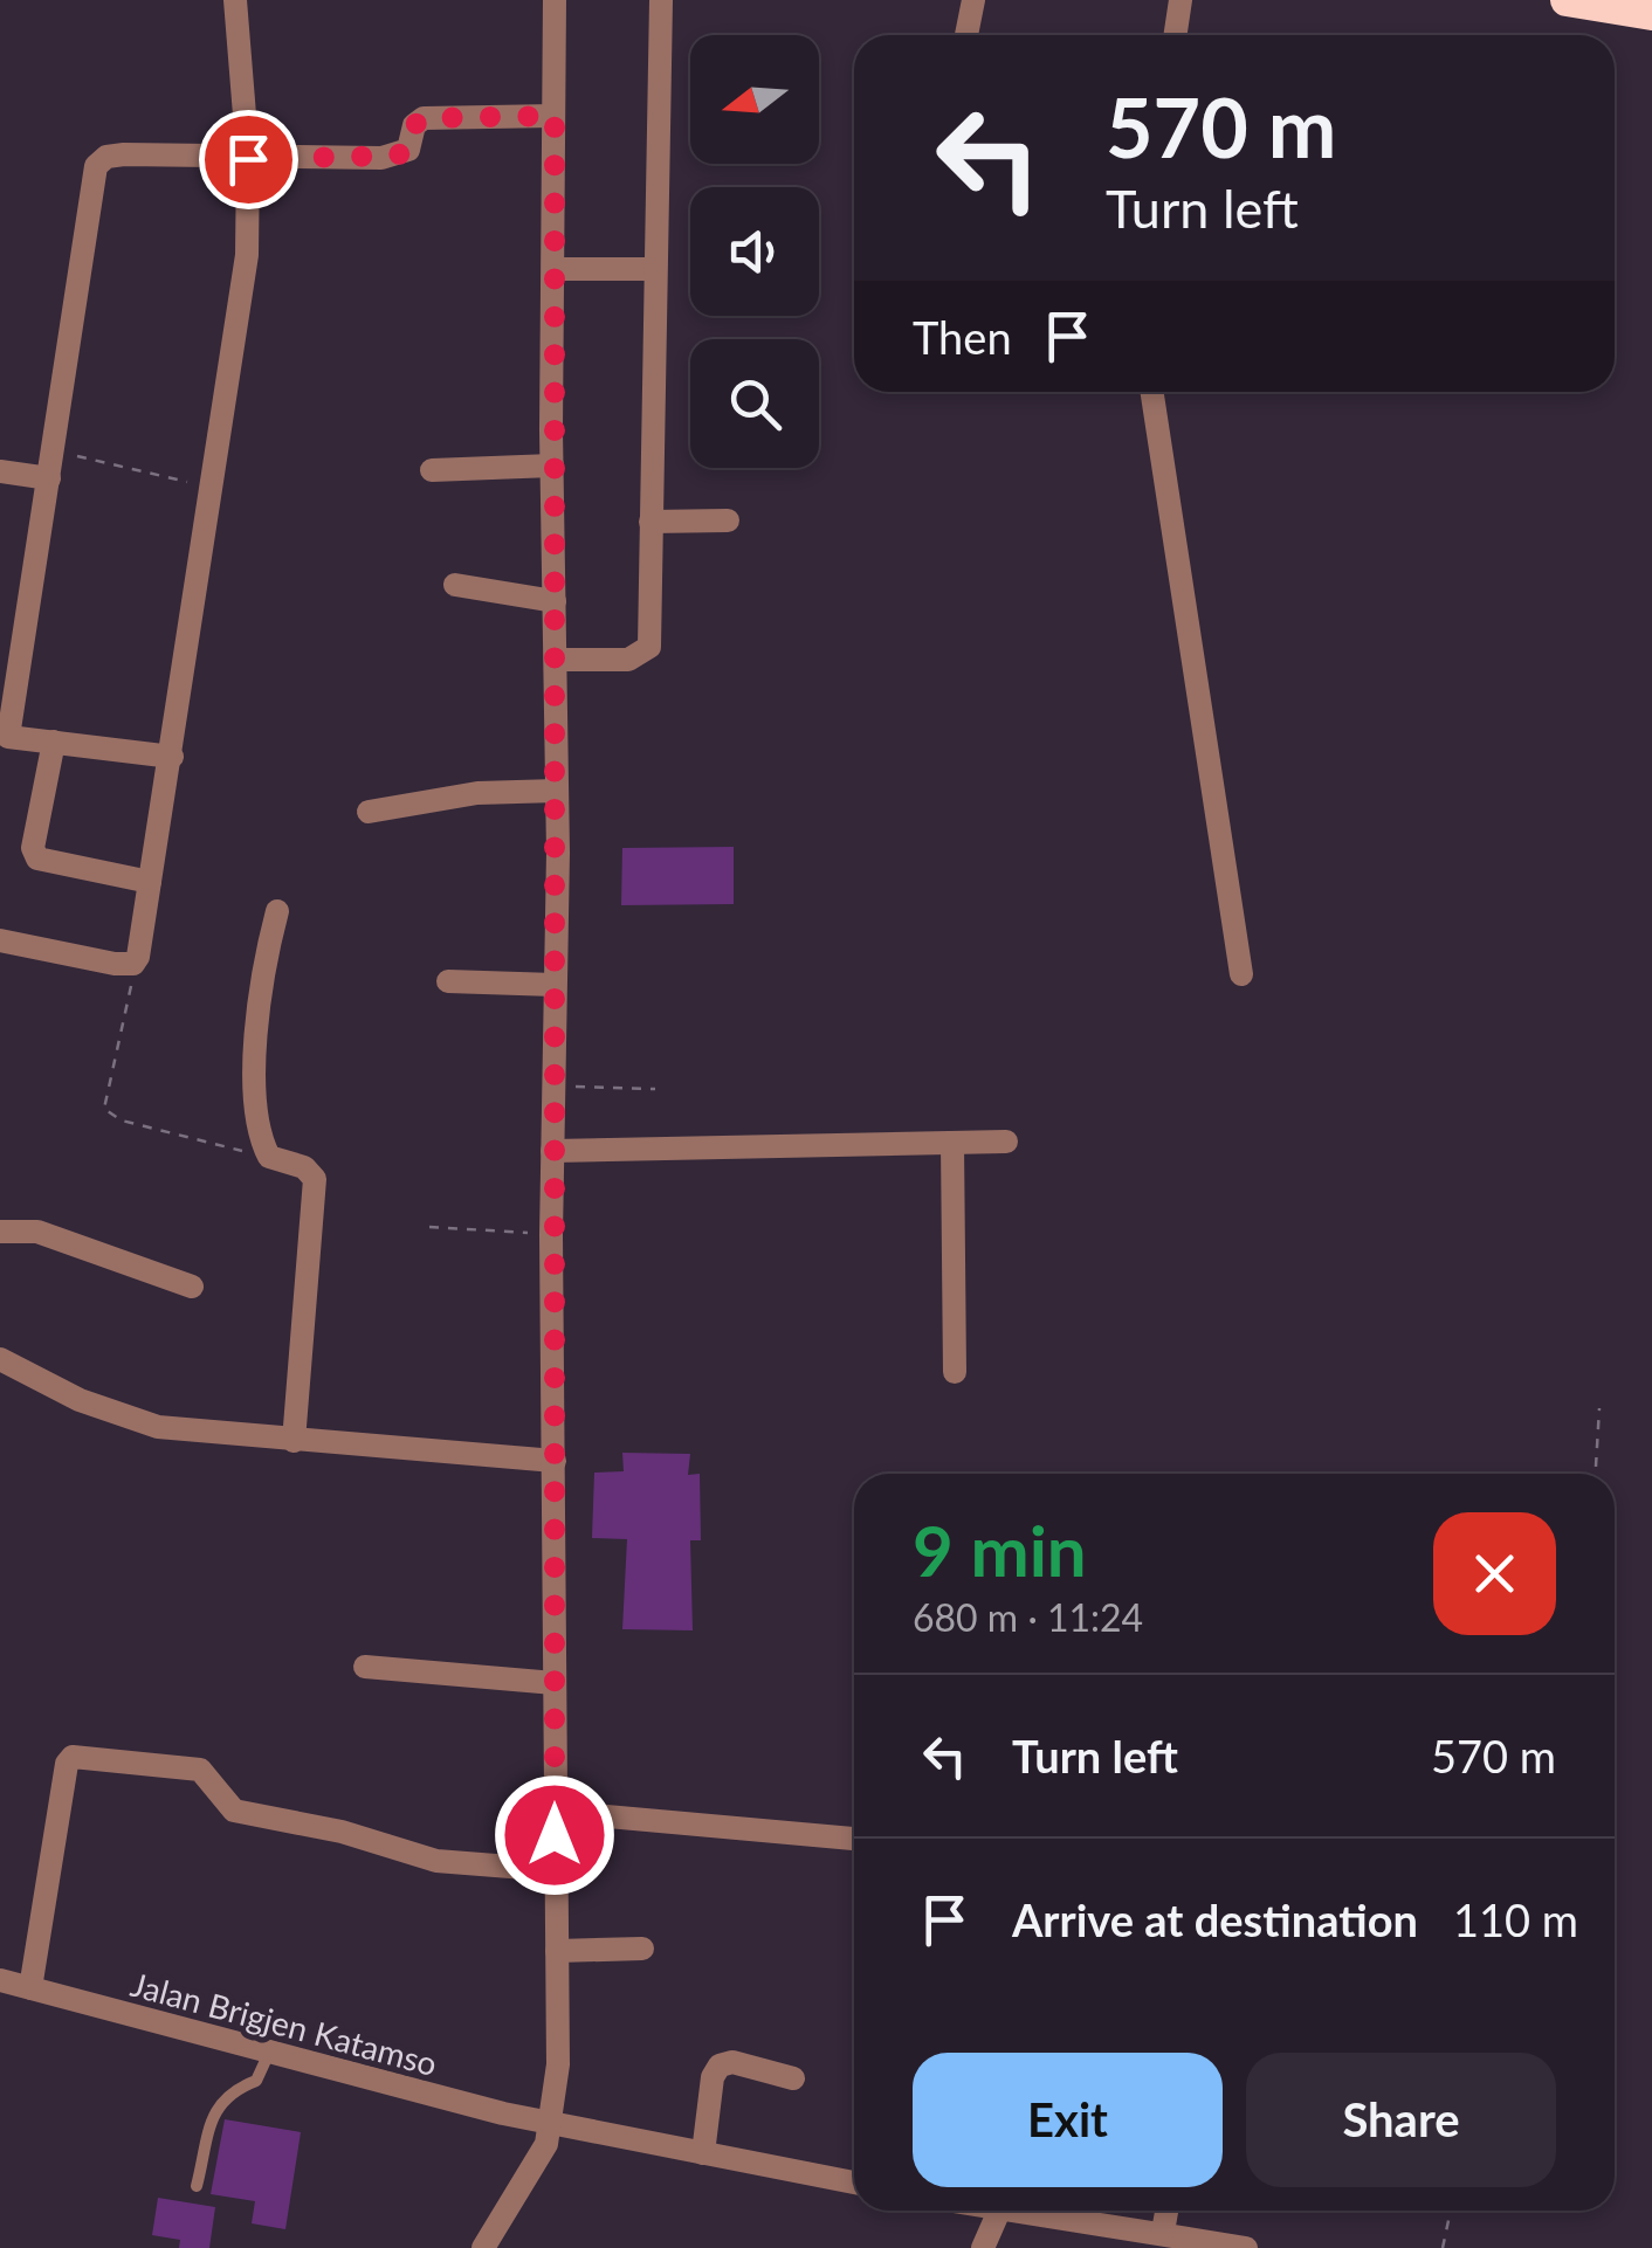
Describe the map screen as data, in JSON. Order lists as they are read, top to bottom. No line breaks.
{"streets":{"street":["Jalan Brigjen Katamso"]},"north":"left","page":{"turn":["570 m","Turn left"],"then":"Then","heading":["9 min","680 m · 11:24"],"list":[{"name":"Turn left","value":"570 m"},{"name":"Arrive at destination","value":"110 m"}],"buttons":["Exit","Share"]}}
